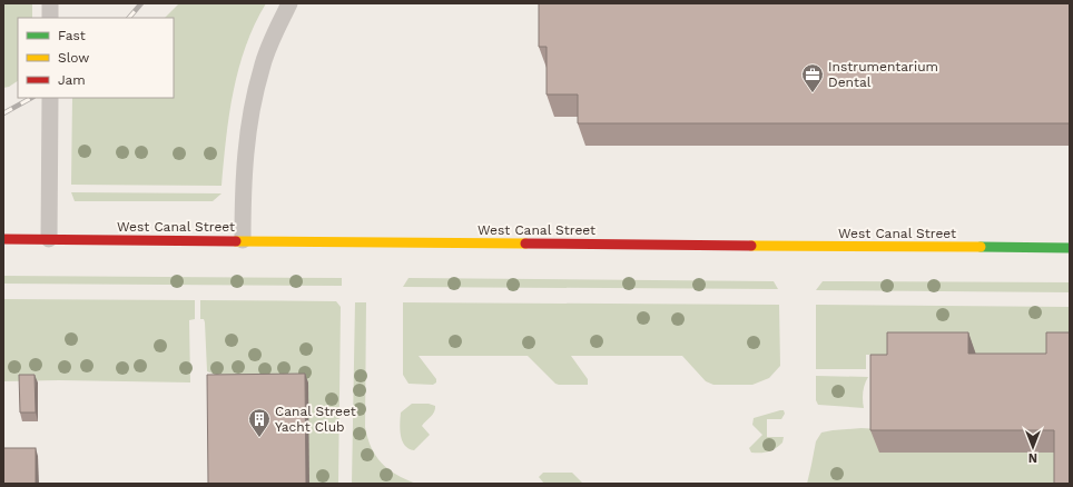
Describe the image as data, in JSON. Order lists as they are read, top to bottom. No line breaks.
{"streets":{"street":["West Canal Street"]},"places":{"office":["Instrumentarium Dental"],"building":["Canal Street Yacht Club"]},"legend":["Fast","Slow","Jam"],"north":"bottom"}
